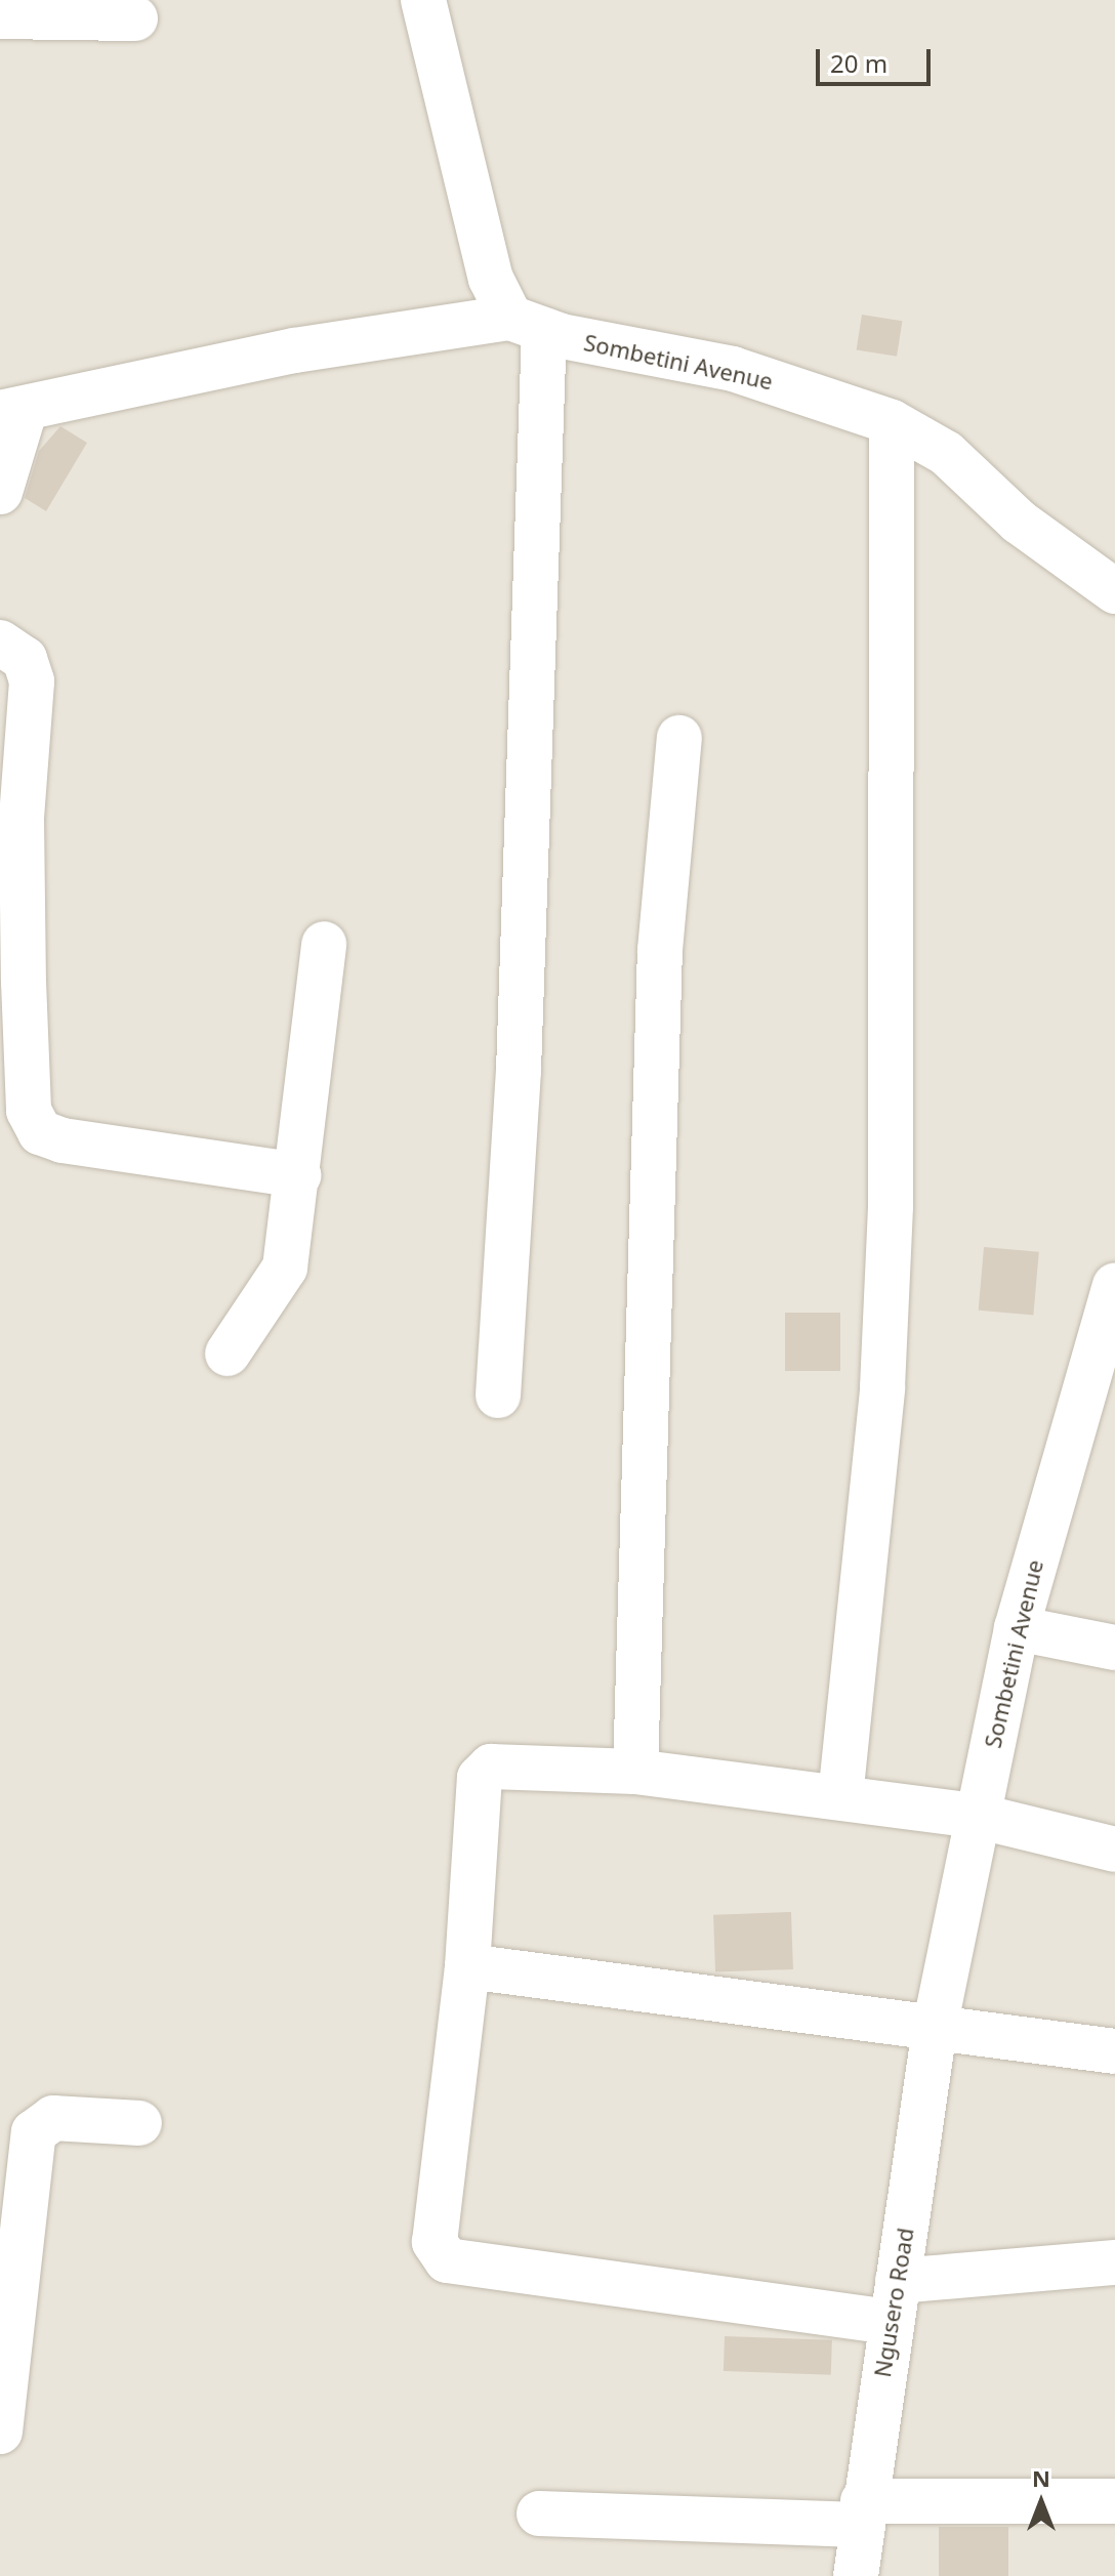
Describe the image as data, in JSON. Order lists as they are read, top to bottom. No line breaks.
{"streets":{"street":["Sombetini Avenue","Ngusero Road"]},"crossings":[["Sombetini Avenue","Ngusero Road"]],"scale_bar":"20 m","north":"top"}
